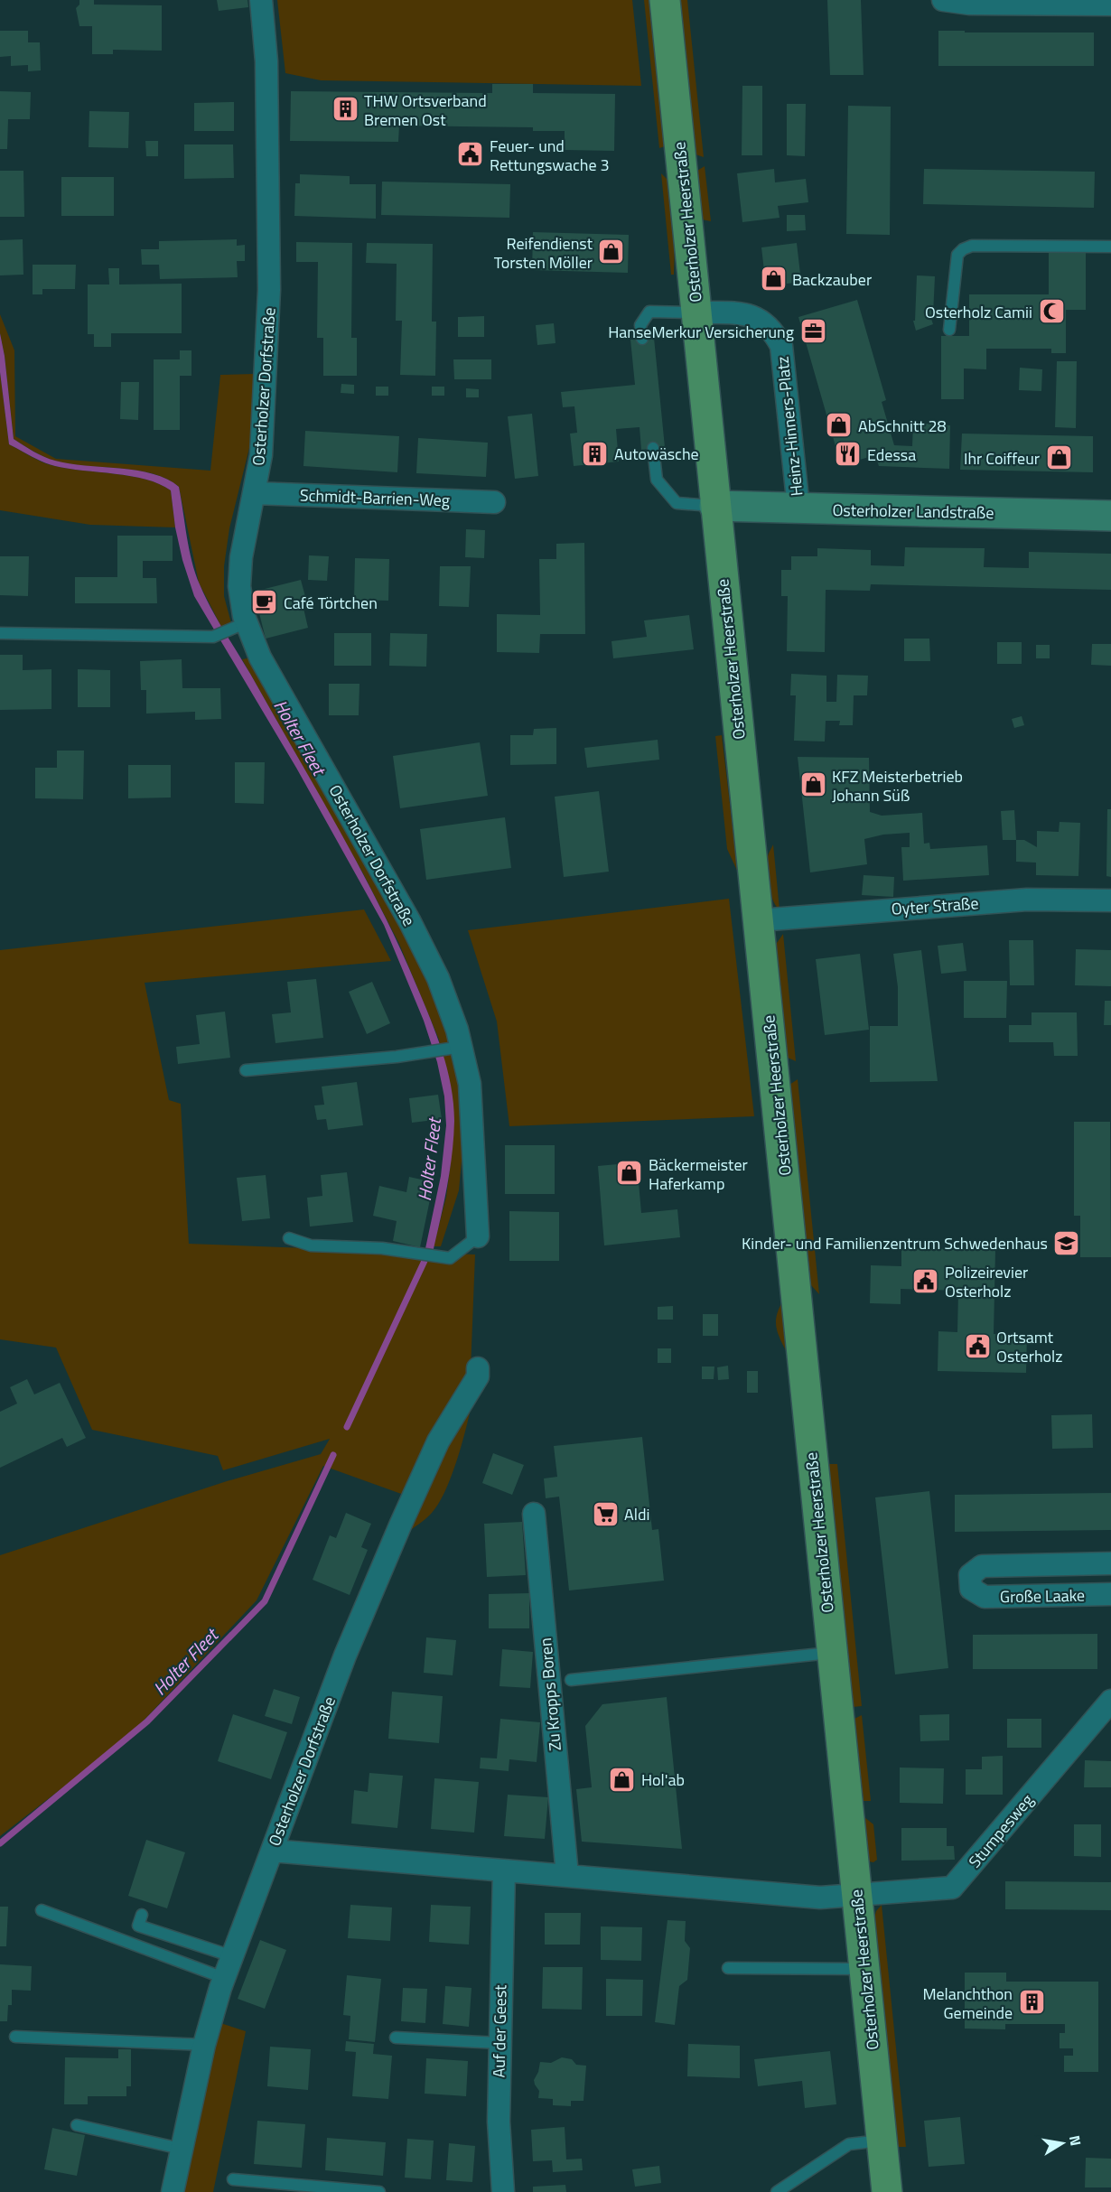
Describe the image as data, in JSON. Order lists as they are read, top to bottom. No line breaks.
{"streets":{"main road":["Osterholzer Heerstraße","Osterholzer Landstraße"],"street":["Osterholzer Dorfstraße","Heinz-Hinners-Platz","Schmidt-Barrien-Weg","Oyter Straße","Große Laake","Zu Kropps Boren","Stumpesweg","Auf der Geest"]},"crossings":[["Osterholzer Heerstraße","Heinz-Hinners-Platz"],["Osterholzer Heerstraße","Osterholzer Landstraße"],["Osterholzer Heerstraße","Oyter Straße"],["Osterholzer Heerstraße","Stumpesweg"],["Osterholzer Dorfstraße","Schmidt-Barrien-Weg"],["Heinz-Hinners-Platz","Osterholzer Landstraße"]],"water":["Holter Fleet"],"places":{"building":["THW Ortsverband Bremen Ost","Autowäsche","Melanchthon Gemeinde"],"public building":["Feuer- und Rettungswache 3","Polizeirevier Osterholz","Ortsamt Osterholz"],"shop":["Reifendienst Torsten Möller","Backzauber","AbSchnitt 28","Ihr Coiffeur","KFZ Meisterbetrieb Johann Süß","Bäckermeister Haferkamp","Hol'ab"],"mosque":["Osterholz Camii"],"office":["HanseMerkur Versicherung"],"restaurant":["Edessa"],"cafe":["Café Törtchen"],"school or university":["Kinder- und Familienzentrum Schwedenhaus"],"supermarket":["Aldi"]},"north":"right"}
